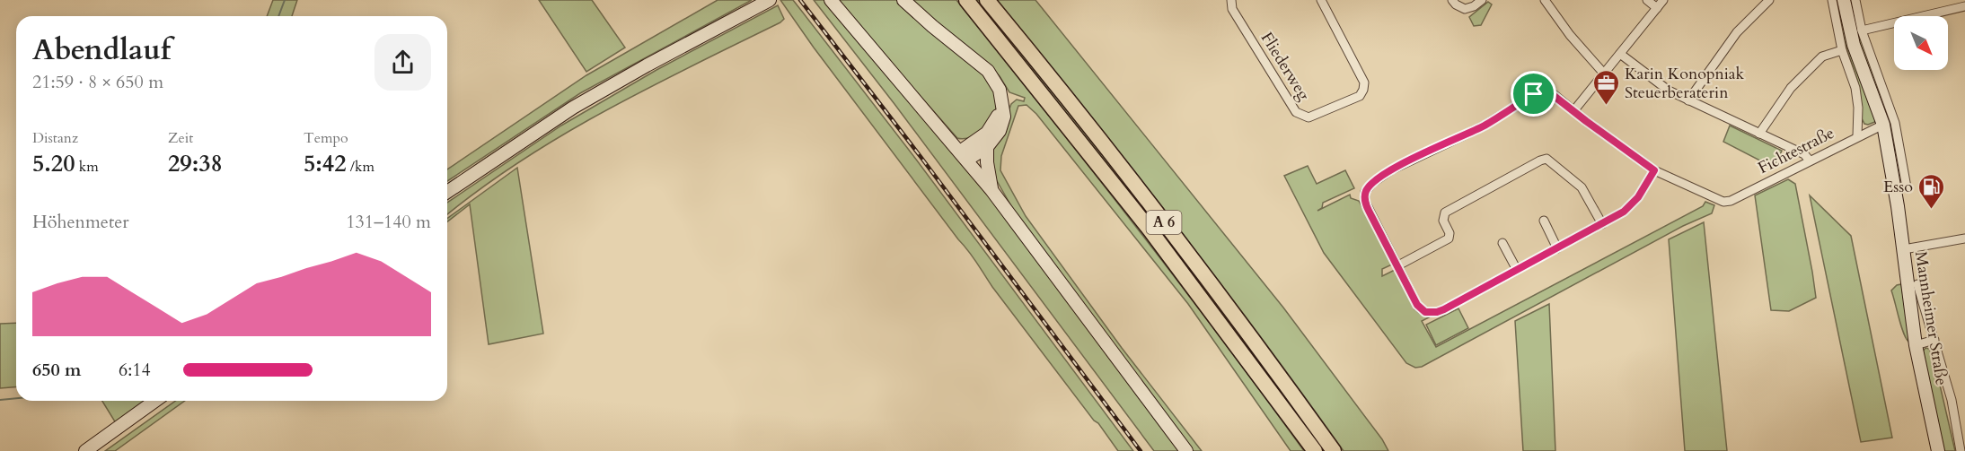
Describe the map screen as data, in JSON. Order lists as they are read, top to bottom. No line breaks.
{"streets":{"highway":["A 6"],"main road":["Mannheimer Straße"],"street":["Fliederweg","Fichtestraße"]},"crossings":[["Fichtestraße","Mannheimer Straße"]],"places":{"office":["Karin Konopniak Steuerberaterin"],"fuel station":["Esso"]},"north":"bottom right","page":{"heading":["Abendlauf","21:59 · 8 × 650 m"],"stats":[["Distanz","5.20 km"],["Zeit","29:38"],["Tempo","5:42 /km"]],"chart":["Höhenmeter","131–140 m"],"list":[{"name":"650 m","note":"6:14"}]}}
